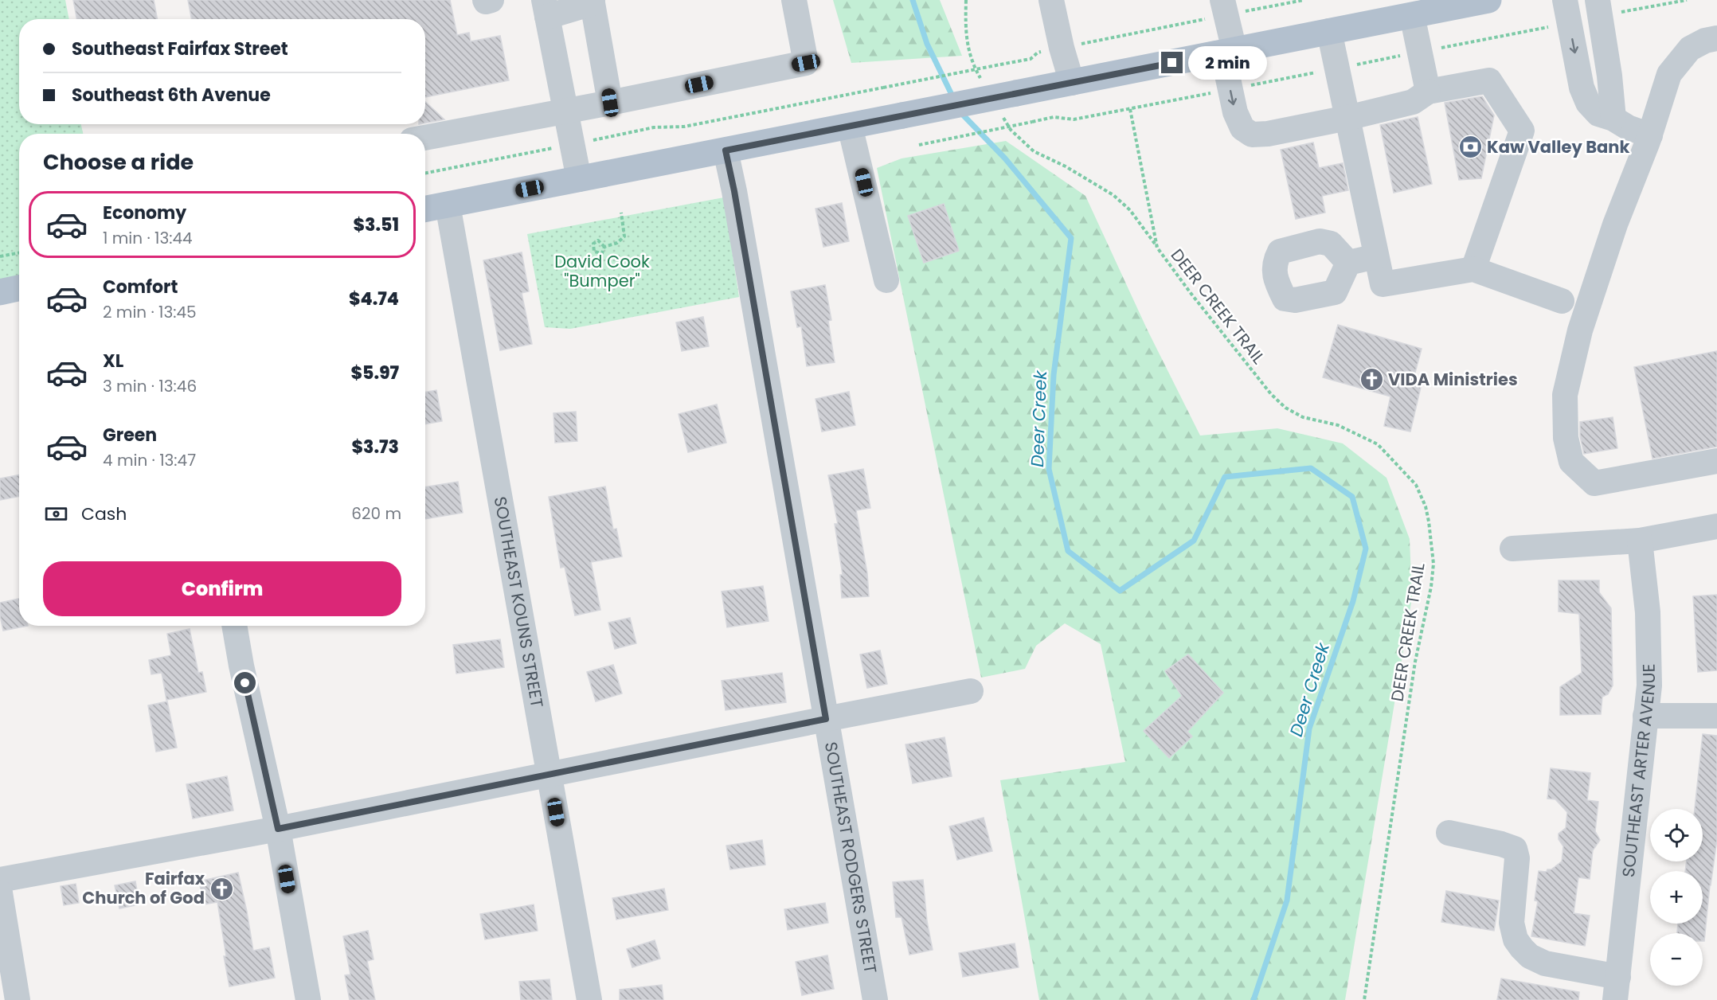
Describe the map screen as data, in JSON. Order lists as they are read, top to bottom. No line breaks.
{"streets":{"street":["SOUTHEAST KOUNS STREET","SOUTHEAST ARTER AVENUE","SOUTHEAST RODGERS STREET"],"path":["DEER CREEK TRAIL"]},"water":["Deer Creek"],"parks":["David Cook \"Bumper\""],"places":{"bank":["Kaw Valley Bank"],"church":["VIDA Ministries","Fairfax Church of God"]},"page":{"banner":["Southeast Fairfax Street","Southeast 6th Avenue"],"bubble":"2 min","heading":"Choose a ride","list":[{"name":"Economy","note":"1 min · 13:44","value":"$3.51"},{"name":"Comfort","note":"2 min · 13:45","value":"$4.74"},{"name":"XL","note":"3 min · 13:46","value":"$5.97"},{"name":"Green","note":"4 min · 13:47","value":"$3.73"}],"pay":["Cash","620 m"],"buttons":"Confirm","map_buttons":["+","−"]}}
